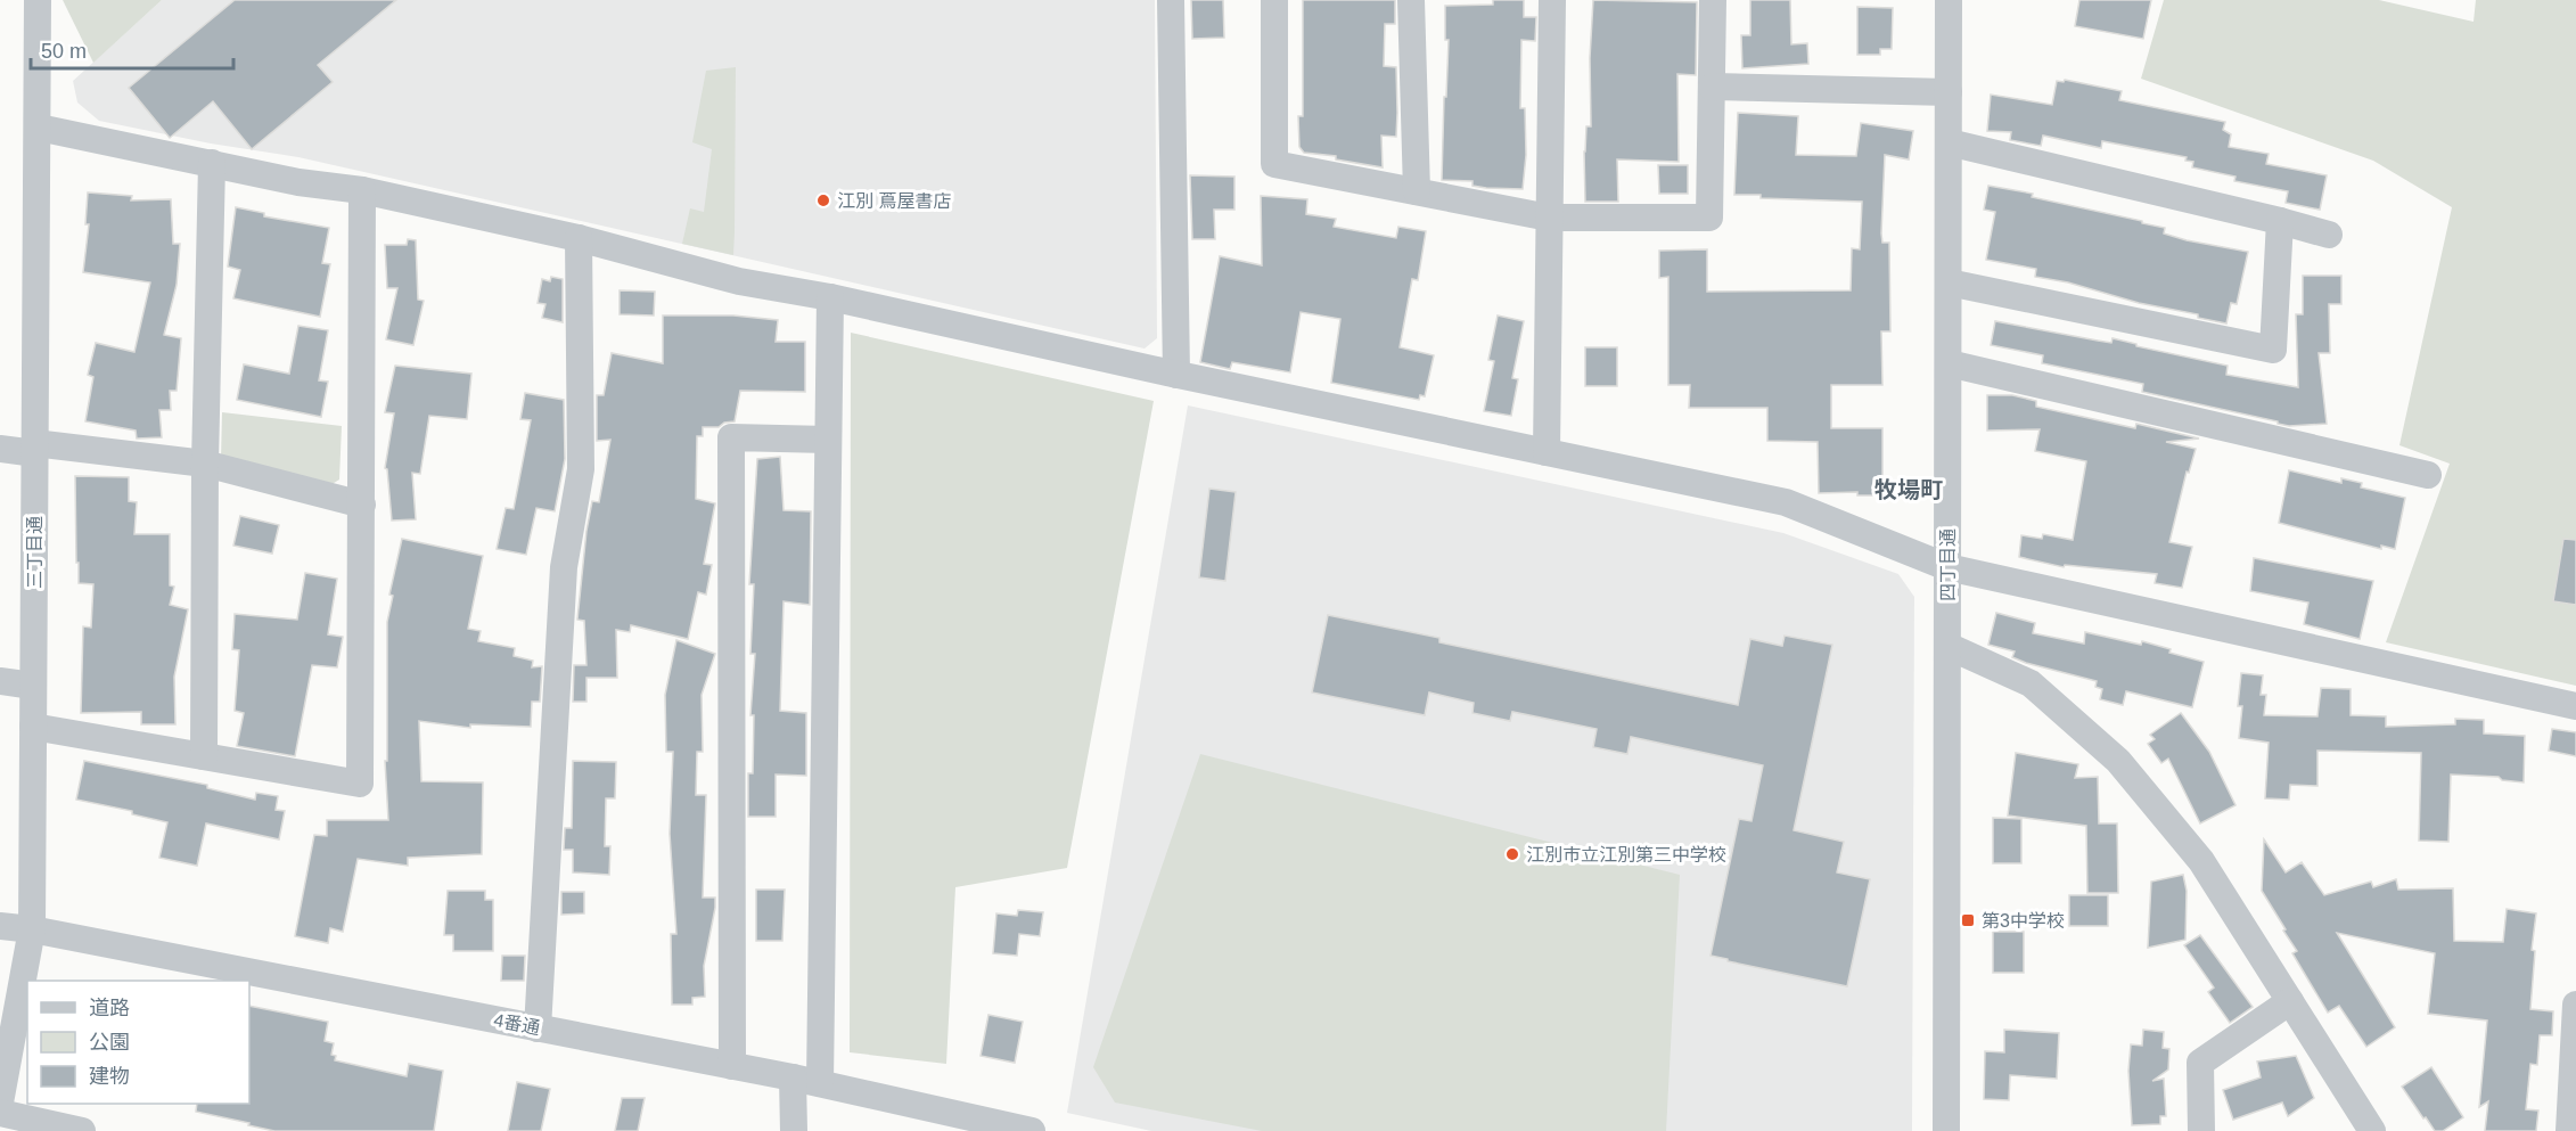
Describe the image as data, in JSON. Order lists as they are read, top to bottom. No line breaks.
{"streets":{"street":["三丁目通","四丁目通","4番通"]},"crossings":[["三丁目通","4番通"]],"districts":["牧場町"],"places":{"other":["江別 蔦屋書店","江別市立江別第三中学校"],"transit":["第3中学校"]},"legend":["道路","公園","建物"],"scale_bar":"50 m"}
